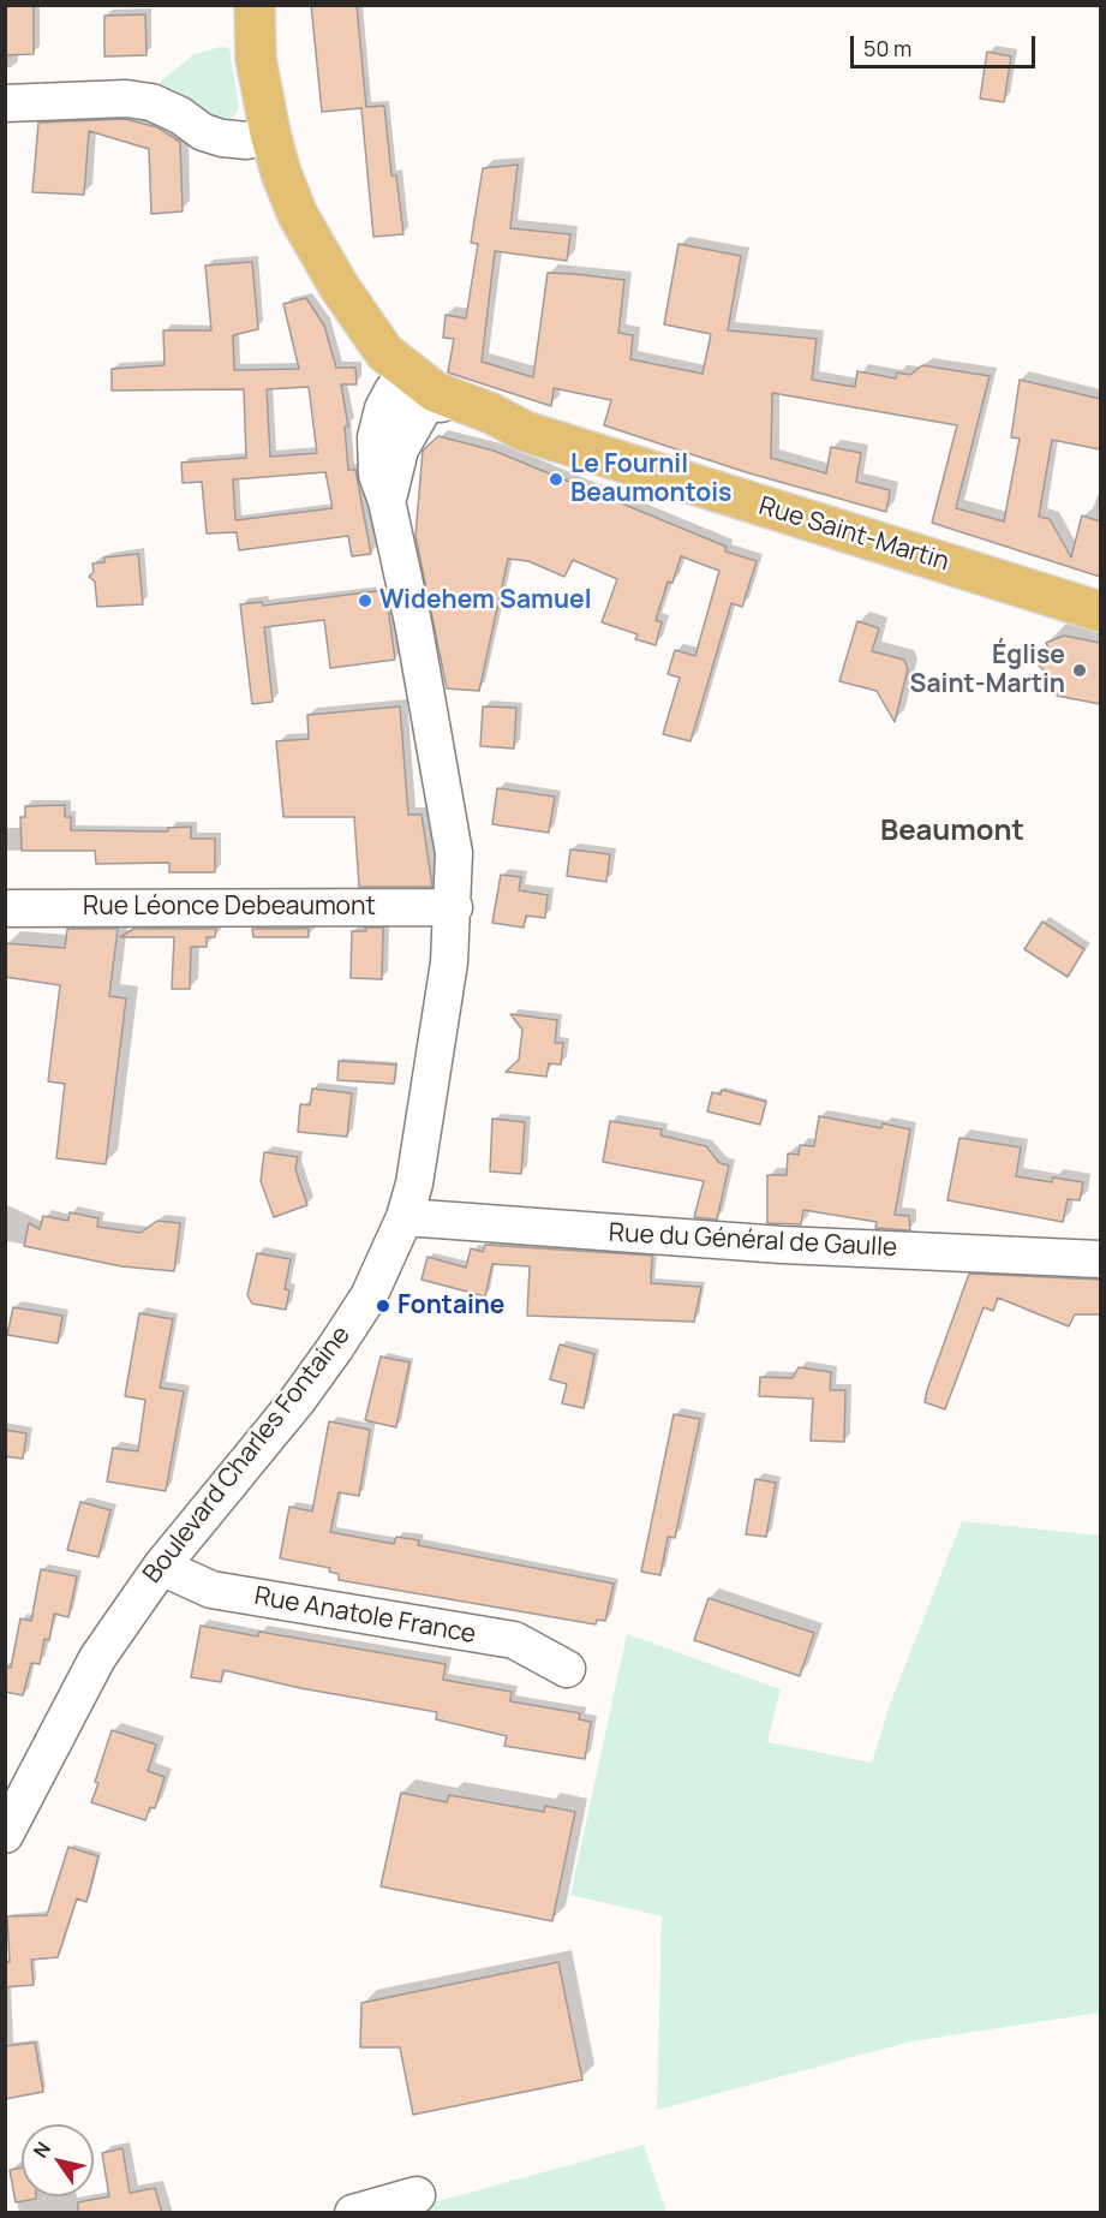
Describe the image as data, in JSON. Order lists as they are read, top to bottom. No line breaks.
{"streets":{"main road":["Rue Saint-Martin"],"street":["Rue Léonce Debeaumont","Rue du Général de Gaulle","Boulevard Charles Fontaine","Rue Anatole France"]},"crossings":[["Rue Saint-Martin","Boulevard Charles Fontaine"],["Rue Léonce Debeaumont","Boulevard Charles Fontaine"],["Rue du Général de Gaulle","Boulevard Charles Fontaine"],["Boulevard Charles Fontaine","Rue Anatole France"]],"districts":["Beaumont"],"places":["Le Fournil Beaumontois","Widehem Samuel","Église Saint-Martin","Fontaine"],"scale_bar":"50 m","north":"top left"}
